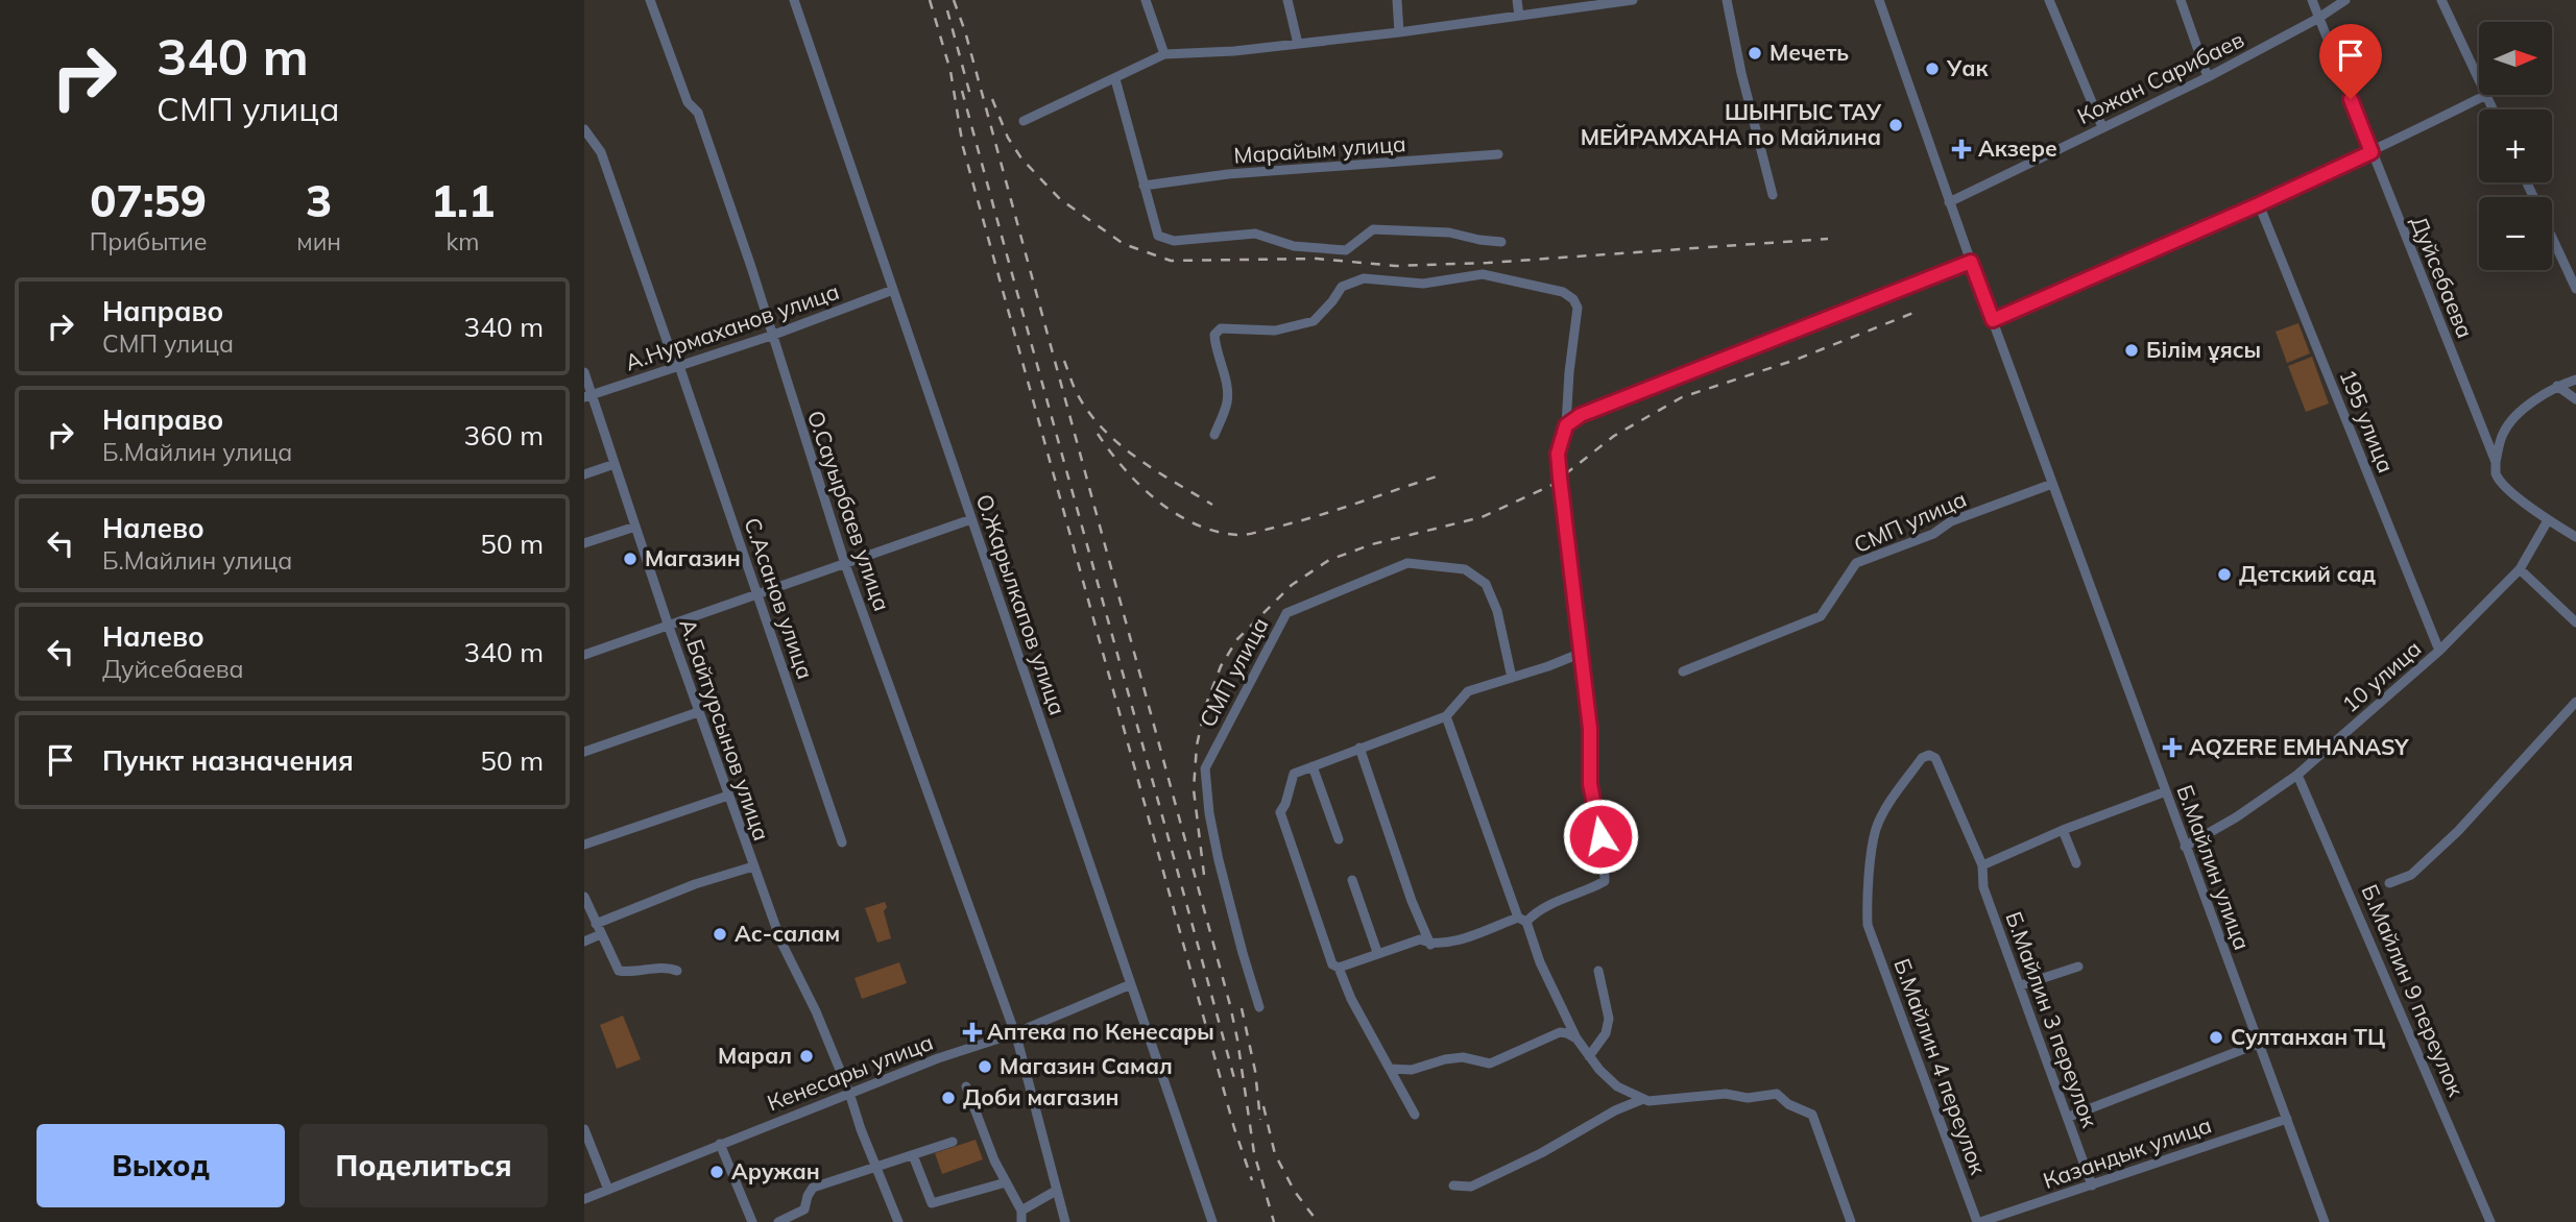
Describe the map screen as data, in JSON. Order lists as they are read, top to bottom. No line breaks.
{"streets":{"street":["Кожан Сарибаев","Марайым улица","Дуйсебаева","А.Нурмаханов улица","195 улица","О.Сауырбаев улица","СМП улица","С.Асанов улица","О.Жарылкапов улица","10 улица","А.Байтурсынов улица","Б.Майлин улица","Б.Майлин 9 переулок","Б.Майлин 3 переулок","Б.Майлин 4 переулок","Кенесары улица","Казандык улица"]},"crossings":[["Кожан Сарибаев","Дуйсебаева"],["Кожан Сарибаев","Б.Майлин улица"],["Дуйсебаева","10 улица"],["А.Нурмаханов улица","О.Сауырбаев улица"],["А.Нурмаханов улица","С.Асанов улица"],["А.Нурмаханов улица","О.Жарылкапов улица"],["А.Нурмаханов улица","А.Байтурсынов улица"],["195 улица","10 улица"],["О.Сауырбаев улица","Кенесары улица"],["СМП улица","Б.Майлин улица"],["О.Жарылкапов улица","Кенесары улица"],["10 улица","Б.Майлин улица"],["10 улица","Б.Майлин 9 переулок"],["А.Байтурсынов улица","Кенесары улица"],["Б.Майлин улица","Казандык улица"],["Б.Майлин 3 переулок","Б.Майлин 4 переулок"],["Б.Майлин 3 переулок","Казандык улица"],["Б.Майлин 4 переулок","Казандык улица"]],"places":{"other":["Мечеть","Уак","ШЫНГЫС ТАУ МЕЙРАМХАНА по Майлина","Білім ұясы","Магазин","Детский сад","Ас-салам","Султанхан ТЦ","Марал","Магазин Самал","Доби магазин","Аружан"],"health":["Акзере","AQZERE EMHANASY","Аптека по Кенесары"]},"north":"right","page":{"turn":["340 m","СМП улица"],"map_buttons":["+","−"],"eta":["07:59","Прибытие","3","мин","1.1","km"],"list":[{"name":"Направо","note":"СМП улица","value":"340 m"},{"name":"Направо","note":"Б.Майлин улица","value":"360 m"},{"name":"Налево","note":"Б.Майлин улица","value":"50 m"},{"name":"Налево","note":"Дуйсебаева","value":"340 m"},{"name":"Пункт назначения","value":"50 m"}],"buttons":["Выход","Поделиться"]}}
